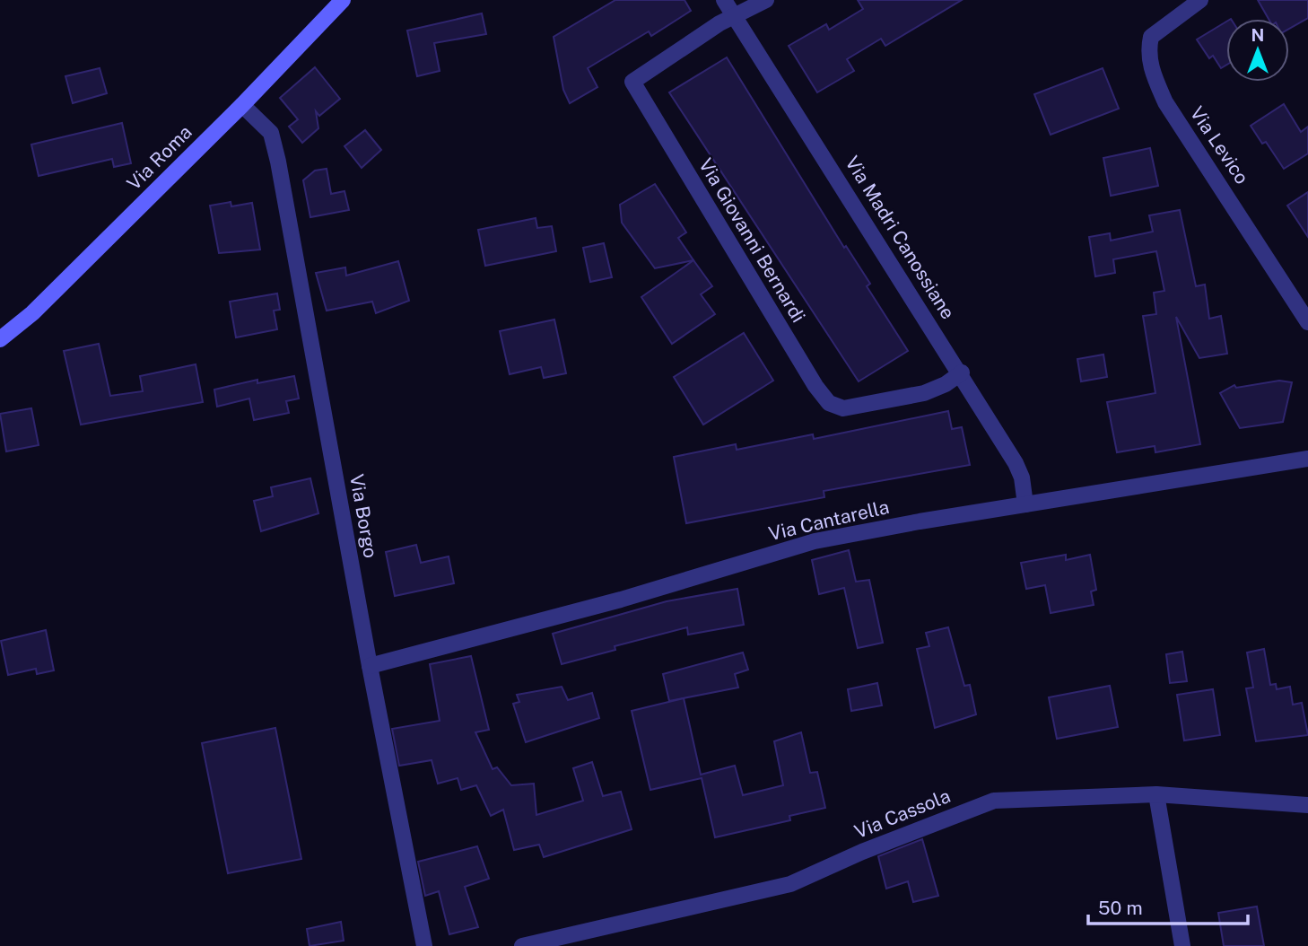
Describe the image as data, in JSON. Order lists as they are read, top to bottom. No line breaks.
{"streets":{"main road":["Via Roma"],"street":["Via Levico","Via Madri Canossiane","Via Giovanni Bernardi","Via Borgo","Via Cantarella","Via Cassola"]},"crossings":[["Via Roma","Via Borgo"],["Via Madri Canossiane","Via Giovanni Bernardi"],["Via Madri Canossiane","Via Cantarella"],["Via Borgo","Via Cantarella"]],"scale_bar":"50 m","north":"top"}
